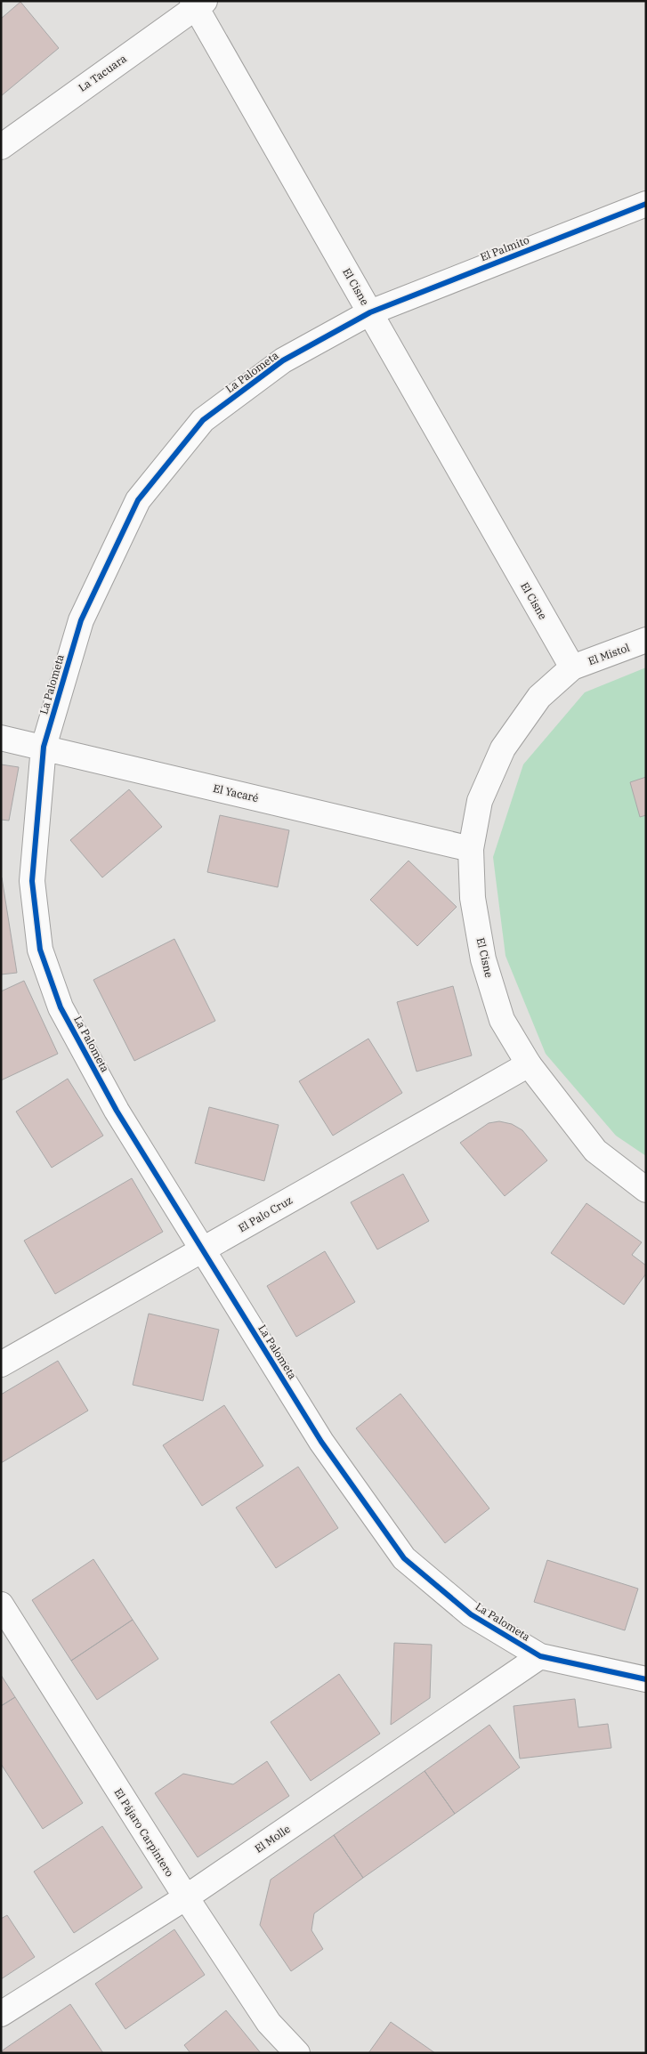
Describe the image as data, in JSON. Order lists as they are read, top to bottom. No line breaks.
{"streets":{"street":["La Tacuara","El Palmito","El Cisne","La Palometa","El Mistol","El Yacaré","El Palo Cruz","El Pájaro Carpintero","El Molle"]},"crossings":[["La Tacuara","El Cisne"],["El Palmito","El Cisne"],["El Palmito","La Palometa"],["El Cisne","La Palometa"],["El Cisne","El Mistol"],["El Cisne","El Yacaré"],["El Cisne","El Palo Cruz"],["La Palometa","El Yacaré"],["La Palometa","El Palo Cruz"],["La Palometa","El Molle"],["El Pájaro Carpintero","El Molle"]]}
